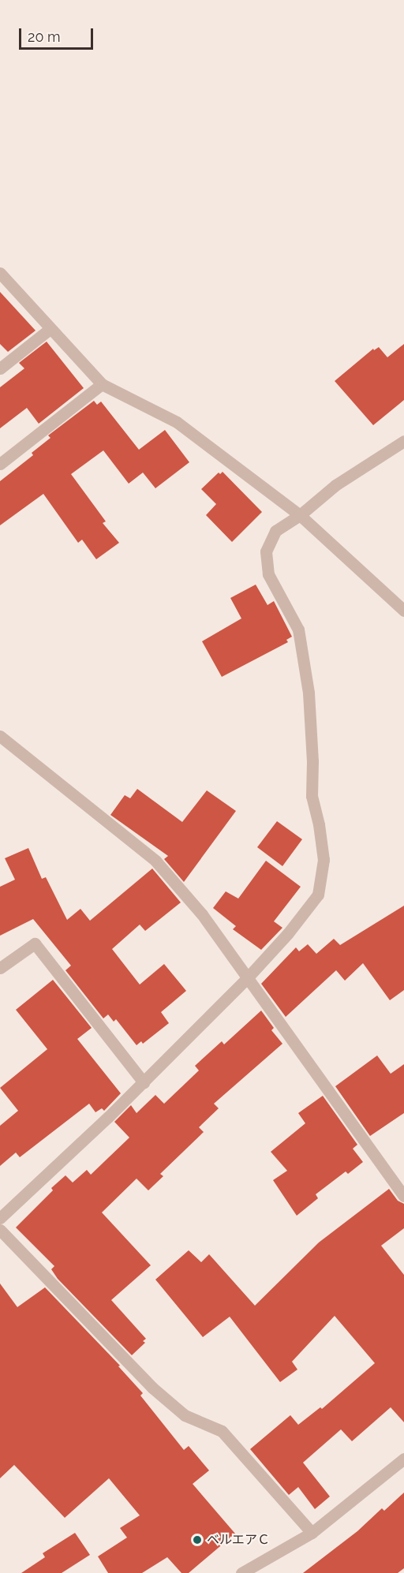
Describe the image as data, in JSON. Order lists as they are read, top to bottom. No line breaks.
{"places":["ベルエアＣ"],"scale_bar":"20 m"}
